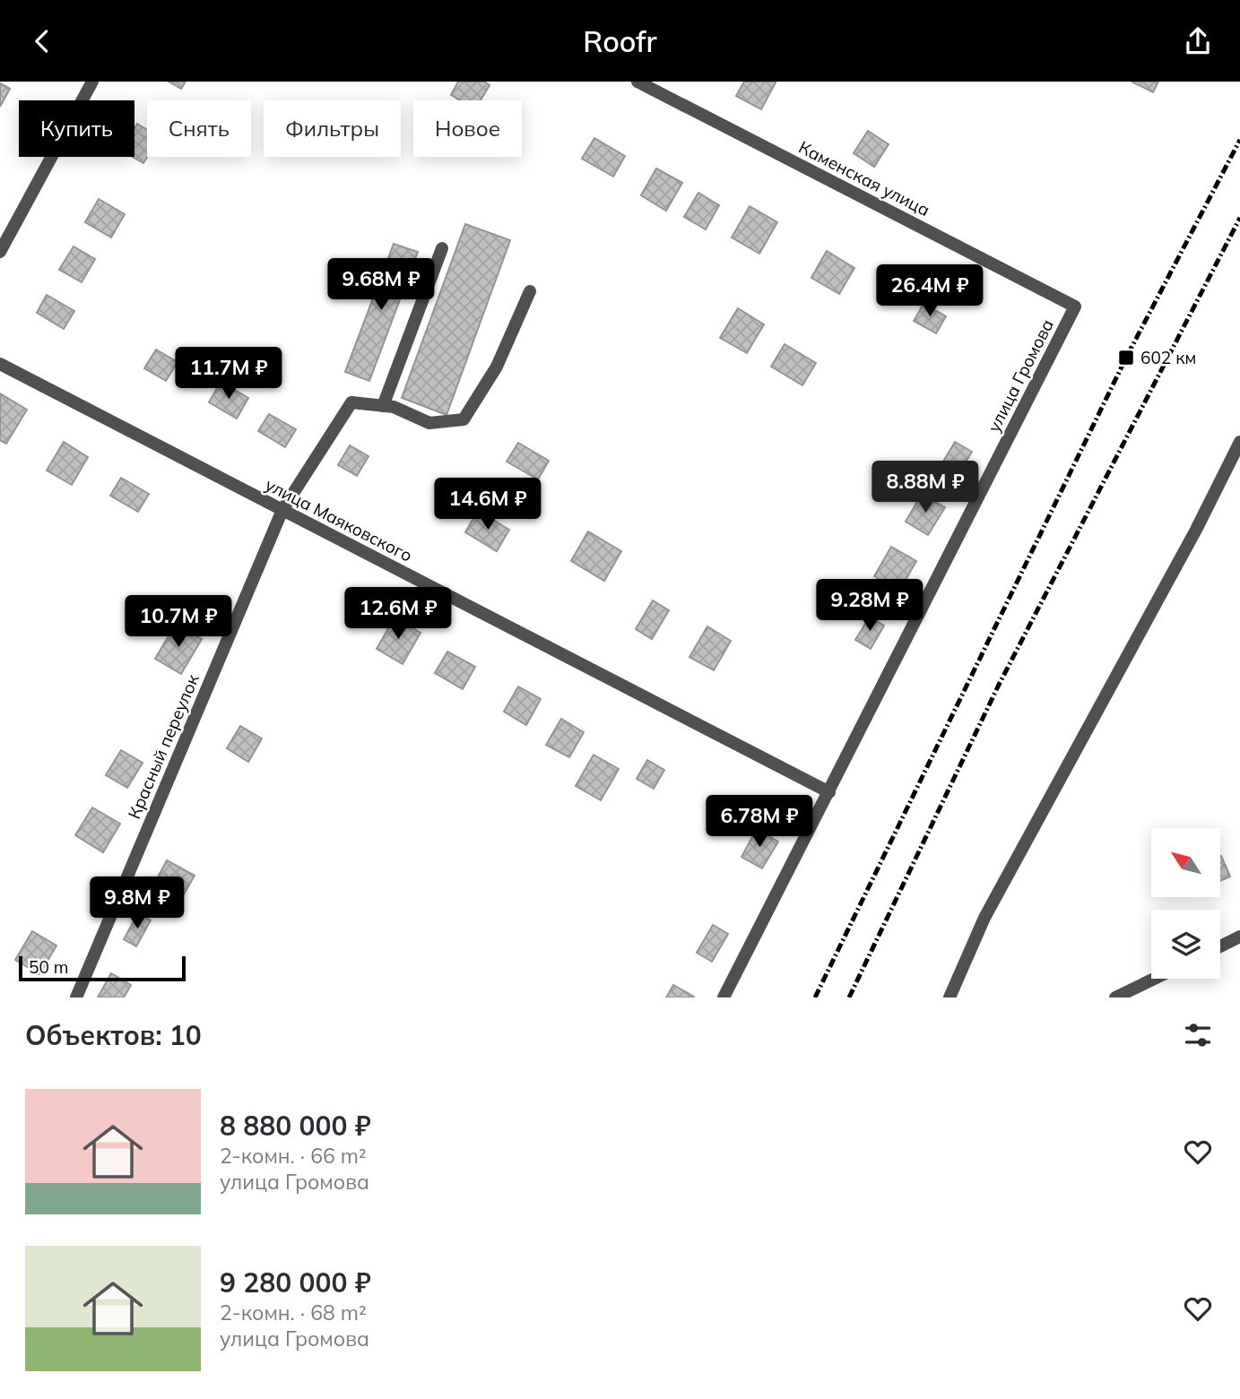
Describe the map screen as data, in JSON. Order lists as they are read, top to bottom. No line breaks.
{"streets":{"street":["Каменская улица","улица Громова","улица Маяковского","Красный переулок"]},"crossings":[["Каменская улица","улица Громова"],["улица Громова","улица Маяковского"],["улица Маяковского","Красный переулок"]],"places":{"transit":["602 км"]},"scale_bar":"50 m","north":"top left","page":{"header":"Roofr","chip":["Купить","Снять","Фильтры","Новое"],"price":["9.68M ₽","26.4M ₽","11.7M ₽","8.88M ₽","14.6M ₽","9.28M ₽","12.6M ₽","10.7M ₽","6.78M ₽","9.8M ₽"],"scale":"50 m","heading":"Объектов: 10","list":[{"name":"8 880 000 ₽","note":"2-комн. · 66 m² · улица Громова"},{"name":"9 280 000 ₽","note":"2-комн. · 68 m² · улица Громова"}]}}
